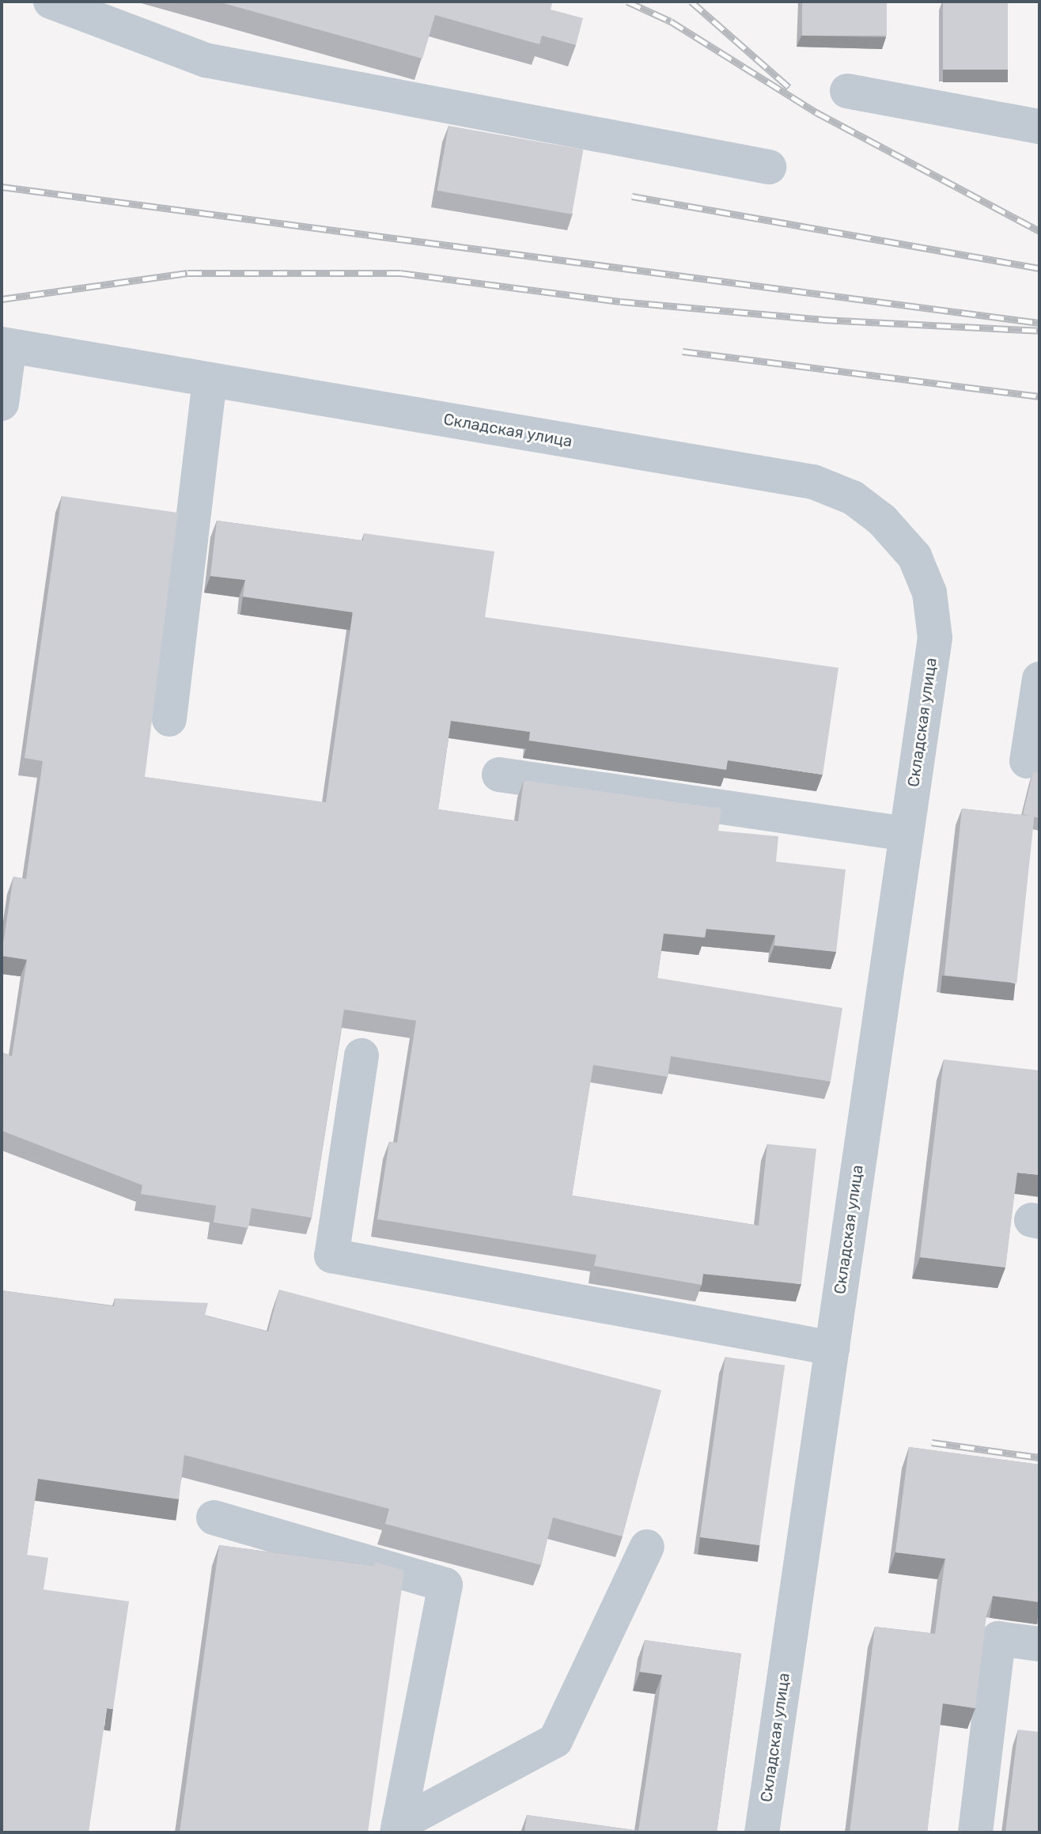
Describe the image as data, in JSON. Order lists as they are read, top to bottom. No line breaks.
{"streets":{"street":["Складская улица"]}}
